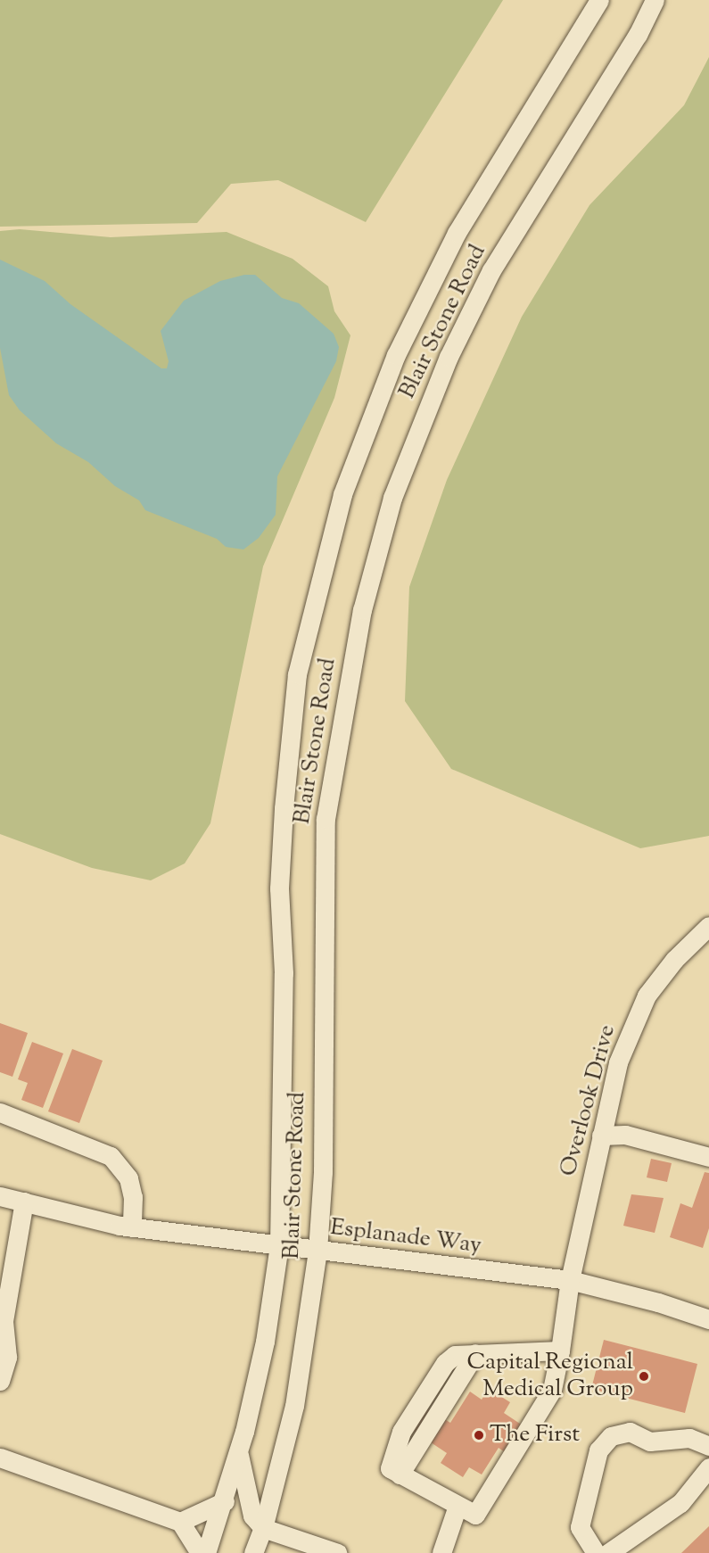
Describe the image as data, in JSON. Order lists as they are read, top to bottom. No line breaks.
{"streets":{"street":["Blair Stone Road","Overlook Drive","Esplanade Way"]},"crossings":[["Blair Stone Road","Esplanade Way"],["Overlook Drive","Esplanade Way"]],"places":["Capital Regional Medical Group","The First"]}
